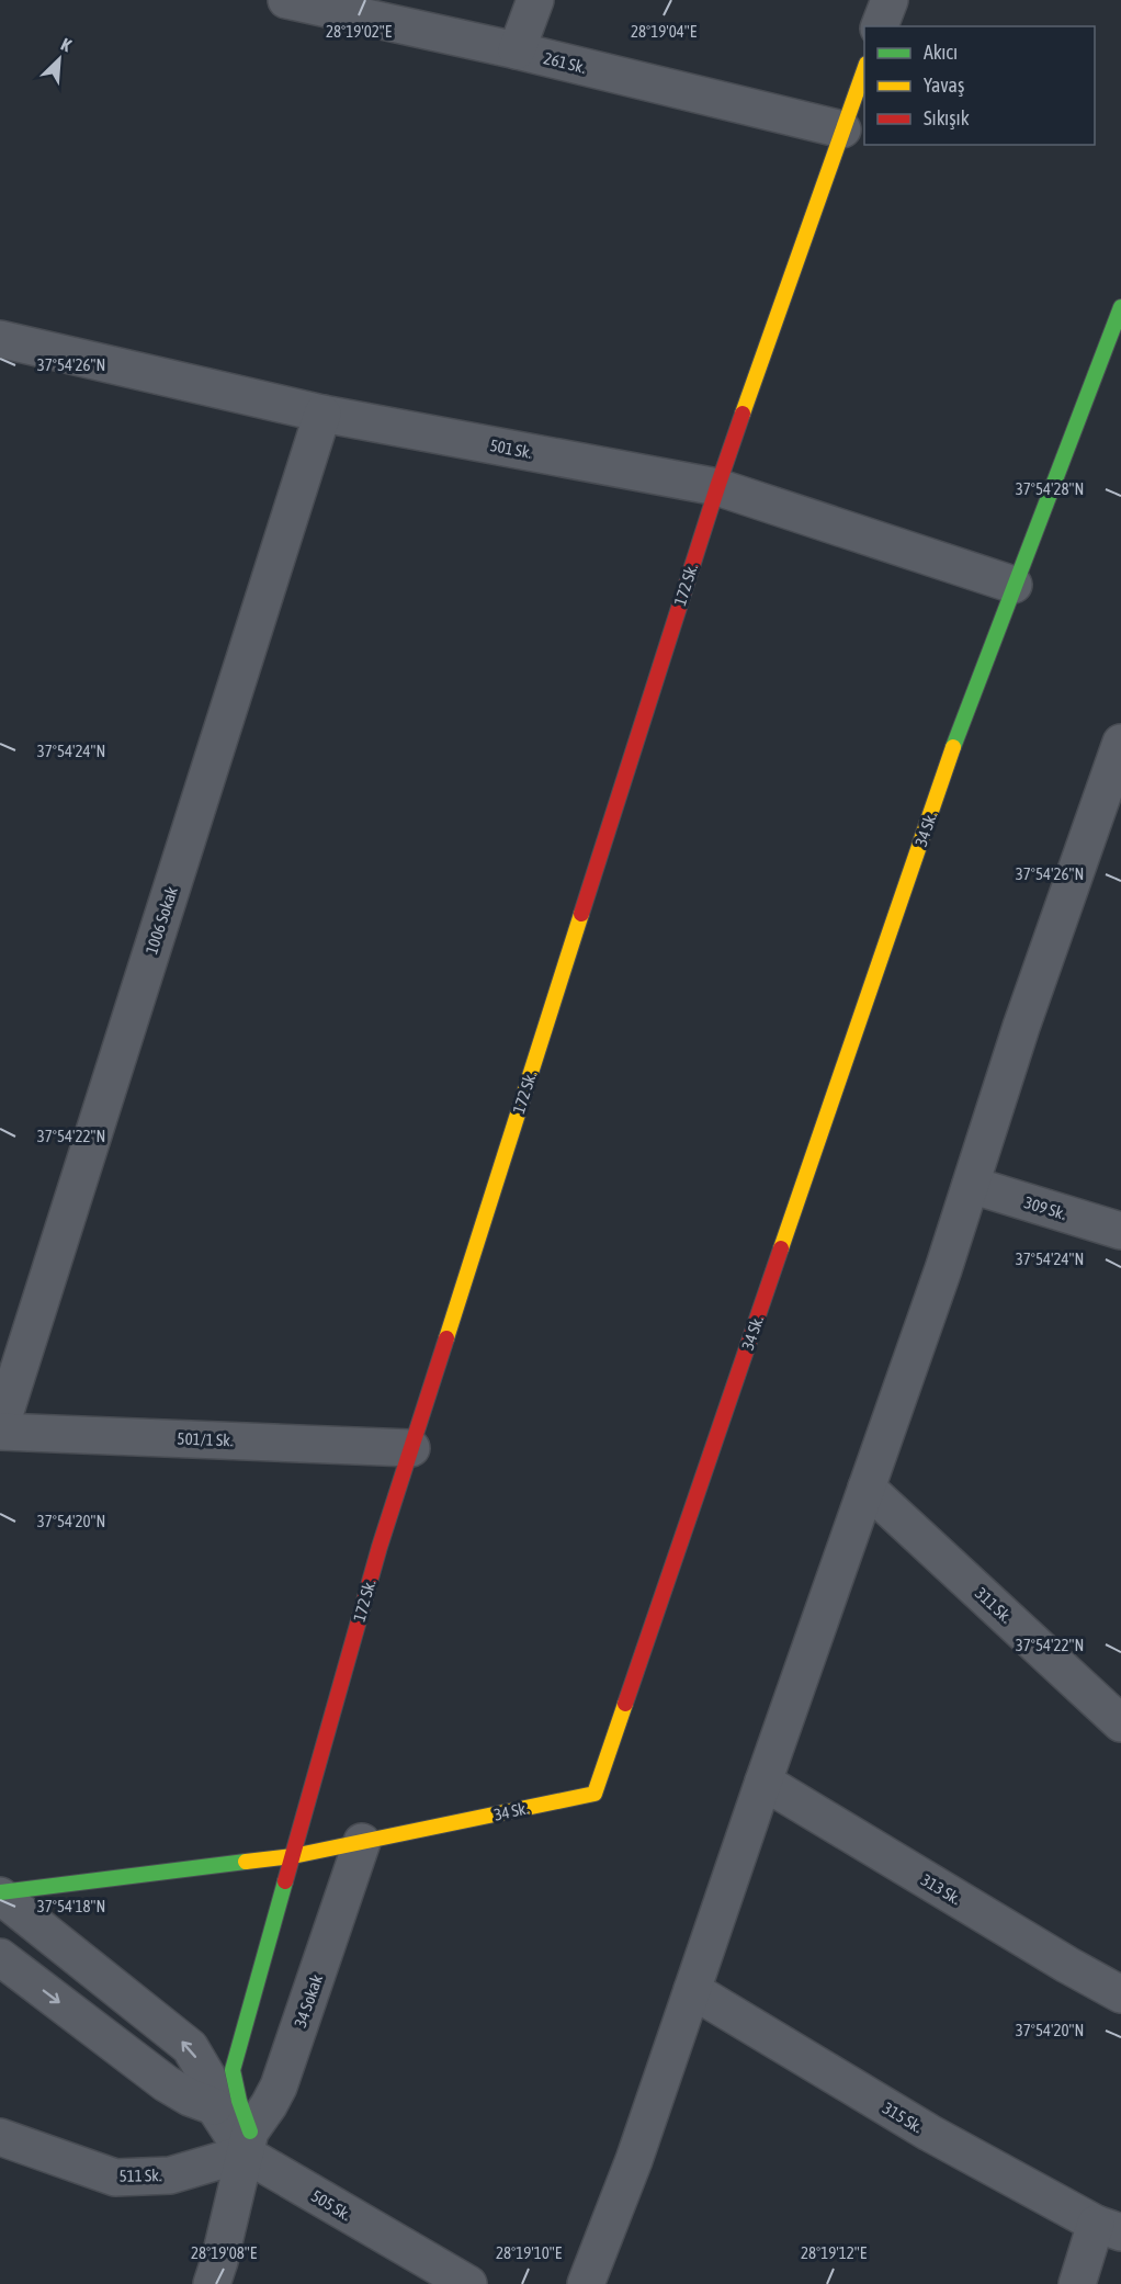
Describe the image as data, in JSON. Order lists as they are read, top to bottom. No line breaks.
{"streets":{"street":["261 Sk.","501 Sk.","172 Sk.","34 Sk.","1006 Sokak","309 Sk.","501/1 Sk.","311 Sk.","313 Sk.","34 Sokak","315 Sk.","511 Sk.","505 Sk."]},"crossings":[["261 Sk.","172 Sk."],["501 Sk.","172 Sk."],["501 Sk.","34 Sk."],["501 Sk.","1006 Sokak"],["172 Sk.","34 Sk."],["172 Sk.","501/1 Sk."],["172 Sk.","34 Sokak"],["172 Sk.","511 Sk."],["172 Sk.","505 Sk."],["34 Sk.","34 Sokak"],["34 Sk.","505 Sk."],["1006 Sokak","501/1 Sk."],["34 Sokak","511 Sk."],["34 Sokak","505 Sk."],["511 Sk.","505 Sk."]],"legend":["Akıcı","Yavaş","Sıkışık"],"north":"top right","coordinates":["28°19'02\"E","28°19'04\"E","37°54'26\"N","37°54'28\"N","37°54'24\"N","37°54'22\"N","37°54'20\"N","37°54'18\"N","28°19'08\"E","28°19'10\"E","28°19'12\"E"]}
